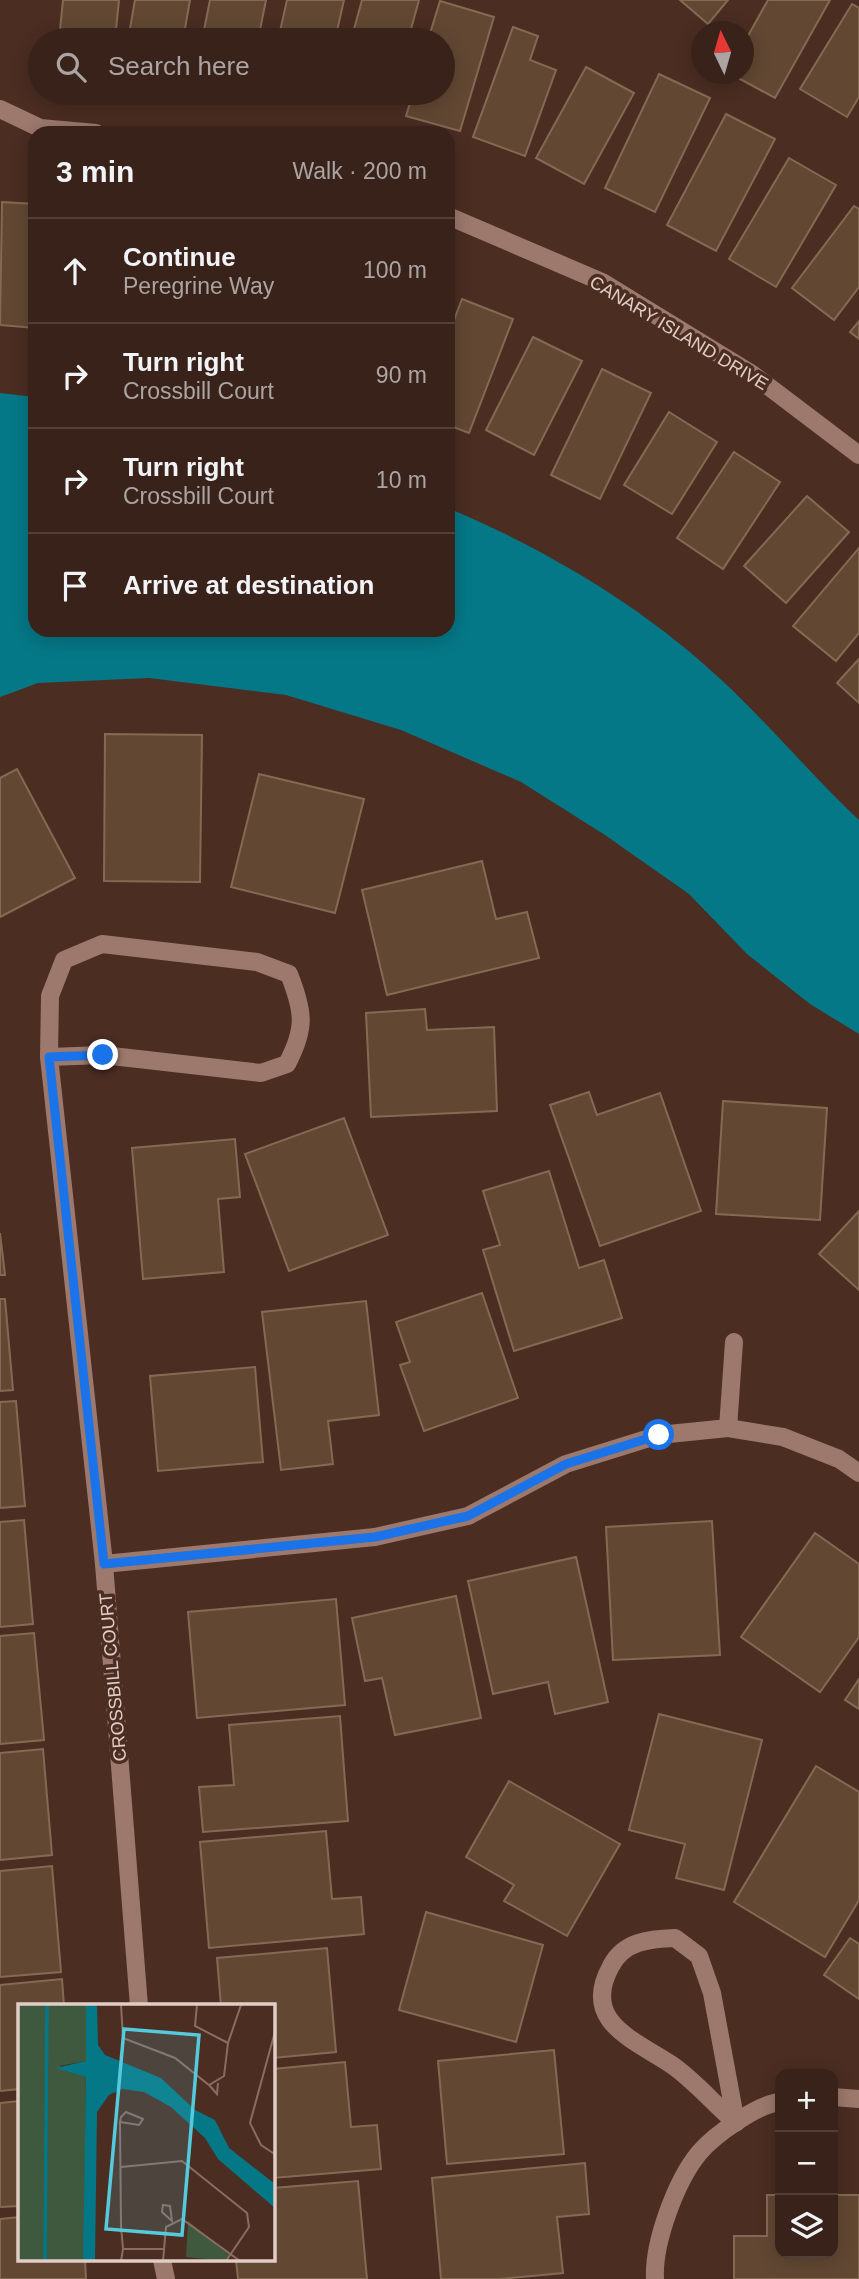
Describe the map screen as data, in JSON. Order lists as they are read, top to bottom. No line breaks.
{"streets":{"street":["CANARY ISLAND DRIVE","CROSSBILL COURT"]},"north":"top","page":{"search":"Search here","heading":["3 min","Walk · 200 m"],"list":[["Continue","Peregrine Way","100 m"],["Turn right","Crossbill Court","90 m"],["Turn right","Crossbill Court","10 m"],"Arrive at destination"],"map_buttons":["+","−"]}}
